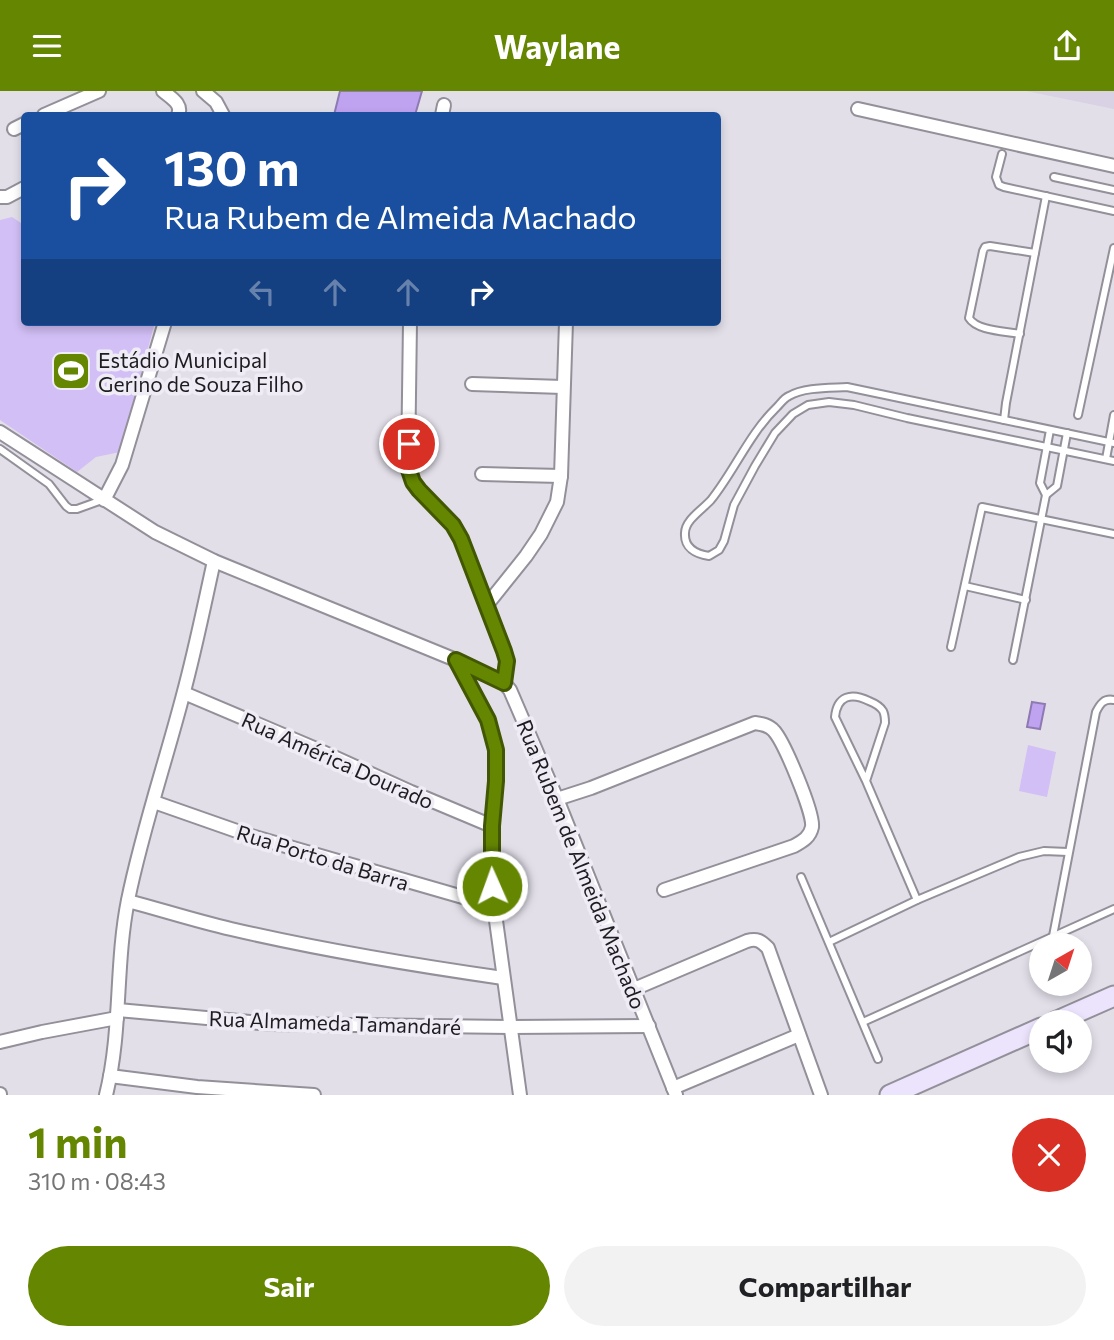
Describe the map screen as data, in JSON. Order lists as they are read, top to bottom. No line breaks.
{"streets":{"street":["Rua América Dourado","Rua Porto da Barra","Rua Rubem de Almeida Machado","Rua Almameda Tamandaré"]},"crossings":[["Rua Rubem de Almeida Machado","Rua Almameda Tamandaré"]],"places":{"sports":["Estádio Municipal Gerino de Souza Filho"]},"north":"top right","page":{"header":"Waylane","turn":["130 m","Rua Rubem de Almeida Machado"],"heading":["1 min","310 m · 08:43"],"buttons":["Sair","Compartilhar"]}}
